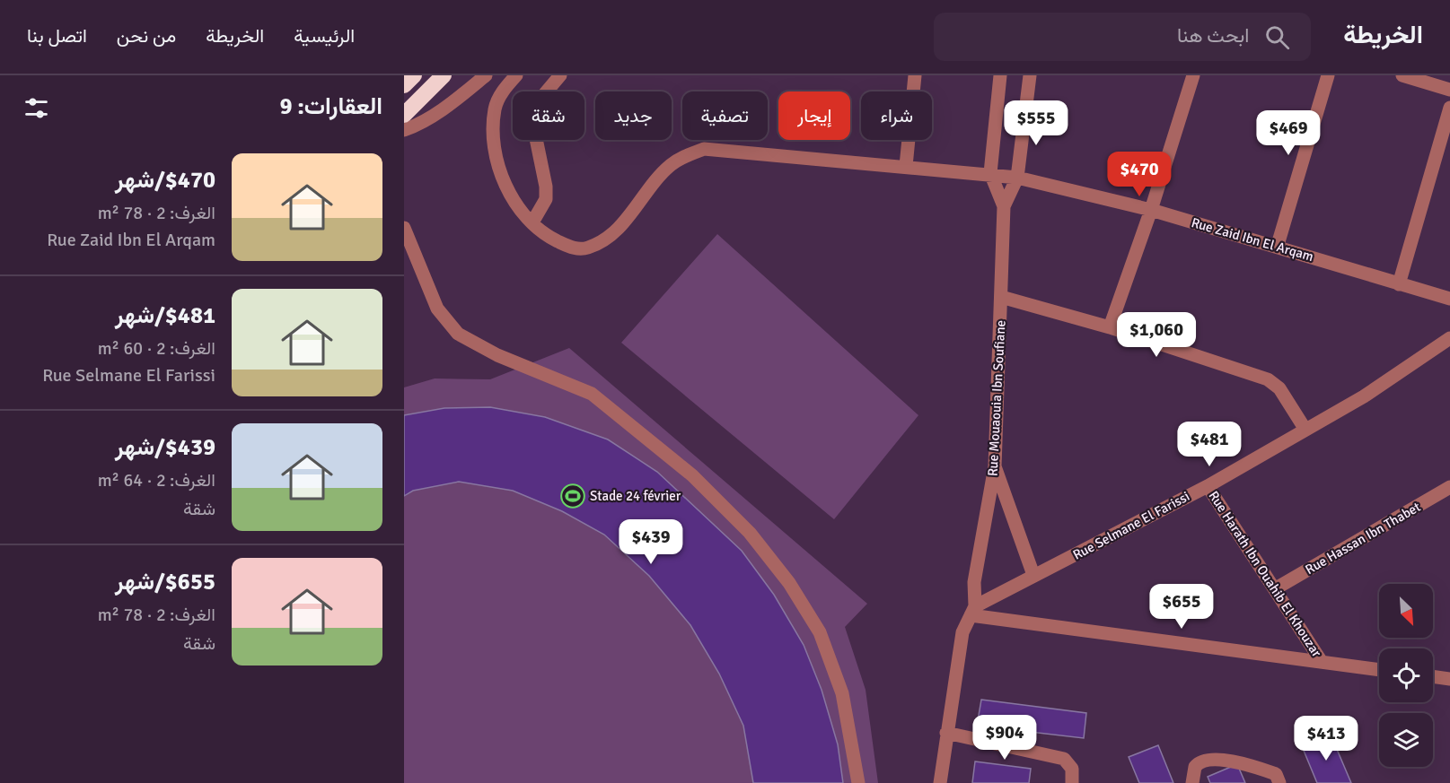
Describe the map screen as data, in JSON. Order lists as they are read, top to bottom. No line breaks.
{"streets":{"street":["Rue Zaid Ibn El Arqam","Rue Mouaouia Ibn Soufiane","Rue Selmane El Farissi","Rue Hassan Ibn Thabet","Rue Harath Ibn Ouahib El Khouzar"]},"crossings":[["Rue Zaid Ibn El Arqam","Rue Mouaouia Ibn Soufiane"],["Rue Mouaouia Ibn Soufiane","Rue Selmane El Farissi"],["Rue Selmane El Farissi","Rue Harath Ibn Ouahib El Khouzar"],["Rue Hassan Ibn Thabet","Rue Harath Ibn Ouahib El Khouzar"]],"places":{"sports":["Stade 24 février"]},"north":"bottom right","page":{"header":"الخريطة","search":"ابحث هنا","nav":["الرئيسية","الخريطة","من نحن","اتصل بنا"],"heading":"العقارات: 9","chip":["شراء","إيجار","تصفية","جديد","شقة"],"price":["$555","$469","$470","$1,060","$481","$439","$655","$904","$413"],"list":[{"name":"$470/شهر","note":"الغرف: 2 · 78 m² · Rue Zaid Ibn El Arqam"},{"name":"$481/شهر","note":"الغرف: 2 · 60 m² · Rue Selmane El Farissi"},{"name":"$439/شهر","note":"الغرف: 2 · 64 m² · شقة"},{"name":"$655/شهر","note":"الغرف: 2 · 78 m² · شقة"}]}}
